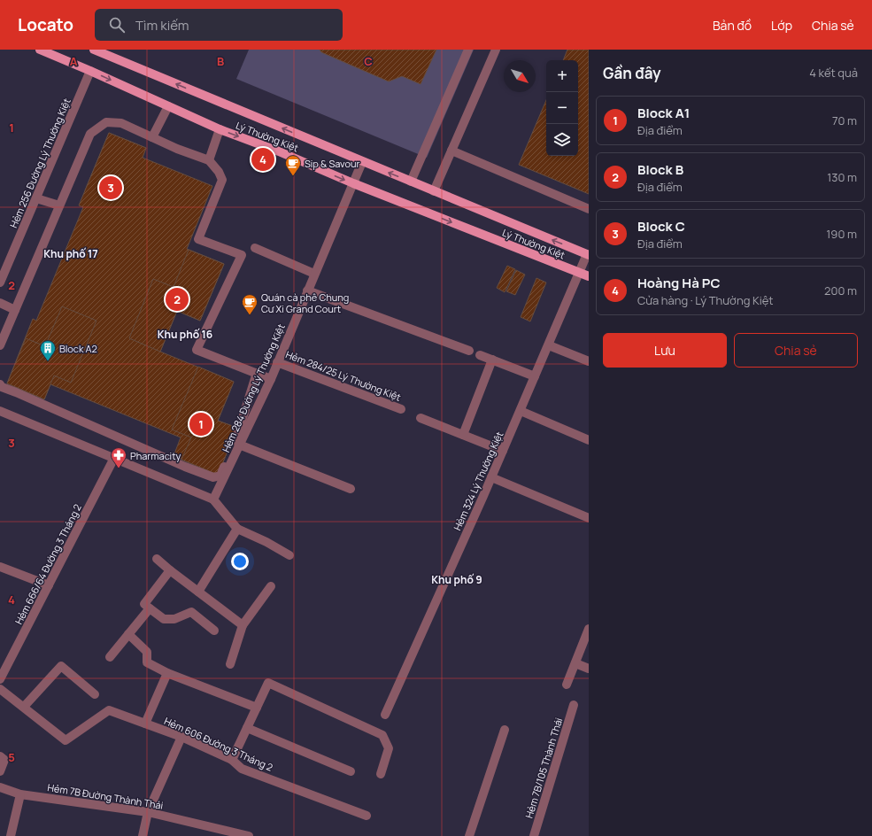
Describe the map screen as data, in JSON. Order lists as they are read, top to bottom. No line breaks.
{"streets":{"main road":["Lý Thường Kiệt"],"street":["Hẻm 256 Đường Lý Thường Kiệt","Hẻm 284/25 Lý Thường Kiệt","Hẻm 284 Đường Lý Thường Kiệt","Hẻm 324 Lý Thường Kiệt","Hẻm 666/64 Đường 3 Tháng 2","Hẻm 606 Đường 3 Tháng 2","Hẻm 7B/105 Thành Thái","Hẻm 7B Đường Thành Thái"]},"crossings":[["Lý Thường Kiệt","Hẻm 256 Đường Lý Thường Kiệt"],["Lý Thường Kiệt","Hẻm 284 Đường Lý Thường Kiệt"],["Lý Thường Kiệt","Hẻm 324 Lý Thường Kiệt"],["Hẻm 284/25 Lý Thường Kiệt","Hẻm 284 Đường Lý Thường Kiệt"]],"districts":["Khu phố 17","Khu phố 16","Khu phố 9"],"places":{"cafe":["Sip & Savour","Quán cà phê Chung Cư Xi Grand Court"],"building":["Block A2"],"pharmacy":["Pharmacity"]},"north":"bottom right","page":{"header":"Locato","search":"Tìm kiếm","nav":["Bản đồ","Lớp","Chia sẻ"],"heading":["Gần đây","4 kết quả"],"map_buttons":["+","−"],"list":[{"mark":"1","name":"Block A1","note":"Địa điểm","value":"70 m"},{"mark":"2","name":"Block B","note":"Địa điểm","value":"130 m"},{"mark":"3","name":"Block C","note":"Địa điểm","value":"190 m"},{"mark":"4","name":"Hoàng Hà PC","note":"Cửa hàng · Lý Thường Kiệt","value":"200 m"}],"pins":["4","3","2","1"],"buttons":["Lưu","Chia sẻ"]},"grid":{"columns":["A","B","C"],"rows":["1","2","3","4","5"]}}
